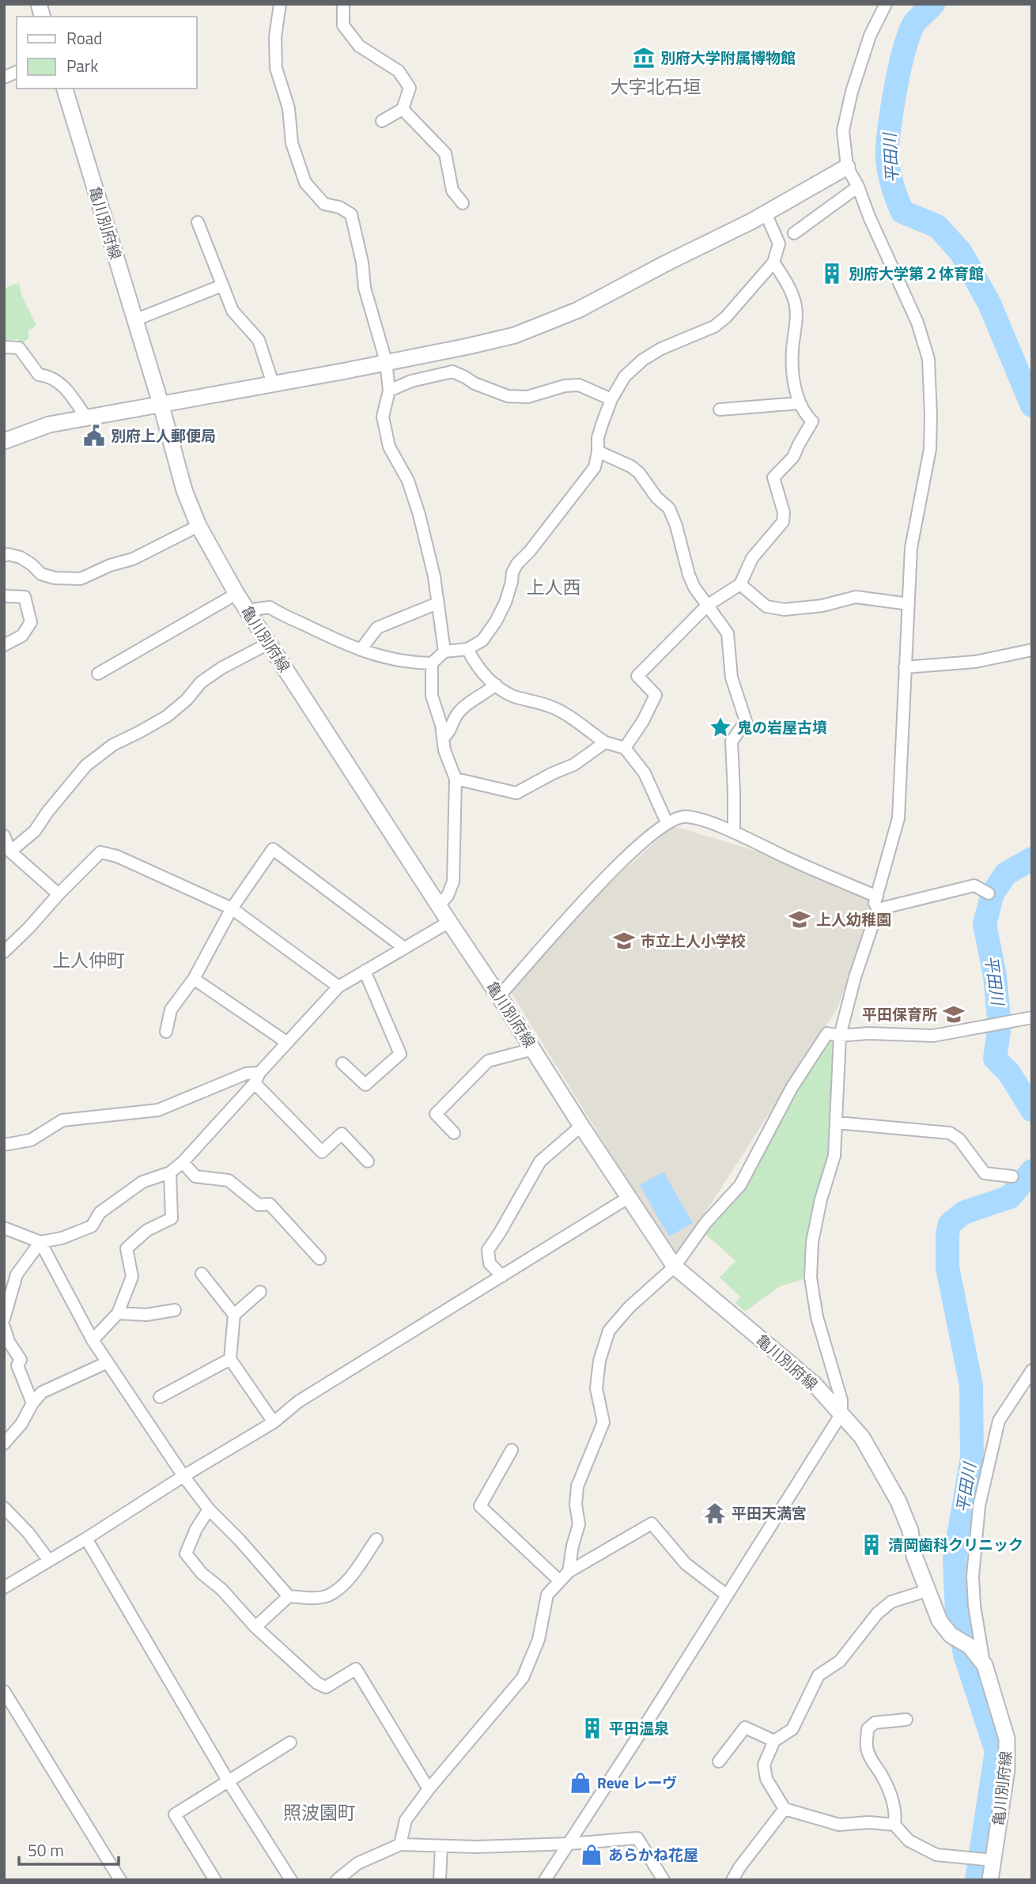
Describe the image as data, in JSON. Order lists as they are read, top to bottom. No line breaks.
{"streets":{"main road":["亀川別府線"]},"districts":["大字北石垣","上人西","上人仲町","照波園町"],"water":["平田川"],"places":{"museum":["別府大学附属博物館"],"building":["別府大学第２体育館","清岡歯科クリニック","平田温泉"],"public building":["別府上人郵便局"],"place":["鬼の岩屋古墳"],"school or university":["上人幼稚園","市立上人小学校","平田保育所"],"temple":["平田天満宮"],"shop":["Reve レーヴ","あらかね花屋"]},"legend":["Road","Park"],"scale_bar":"50 m"}
